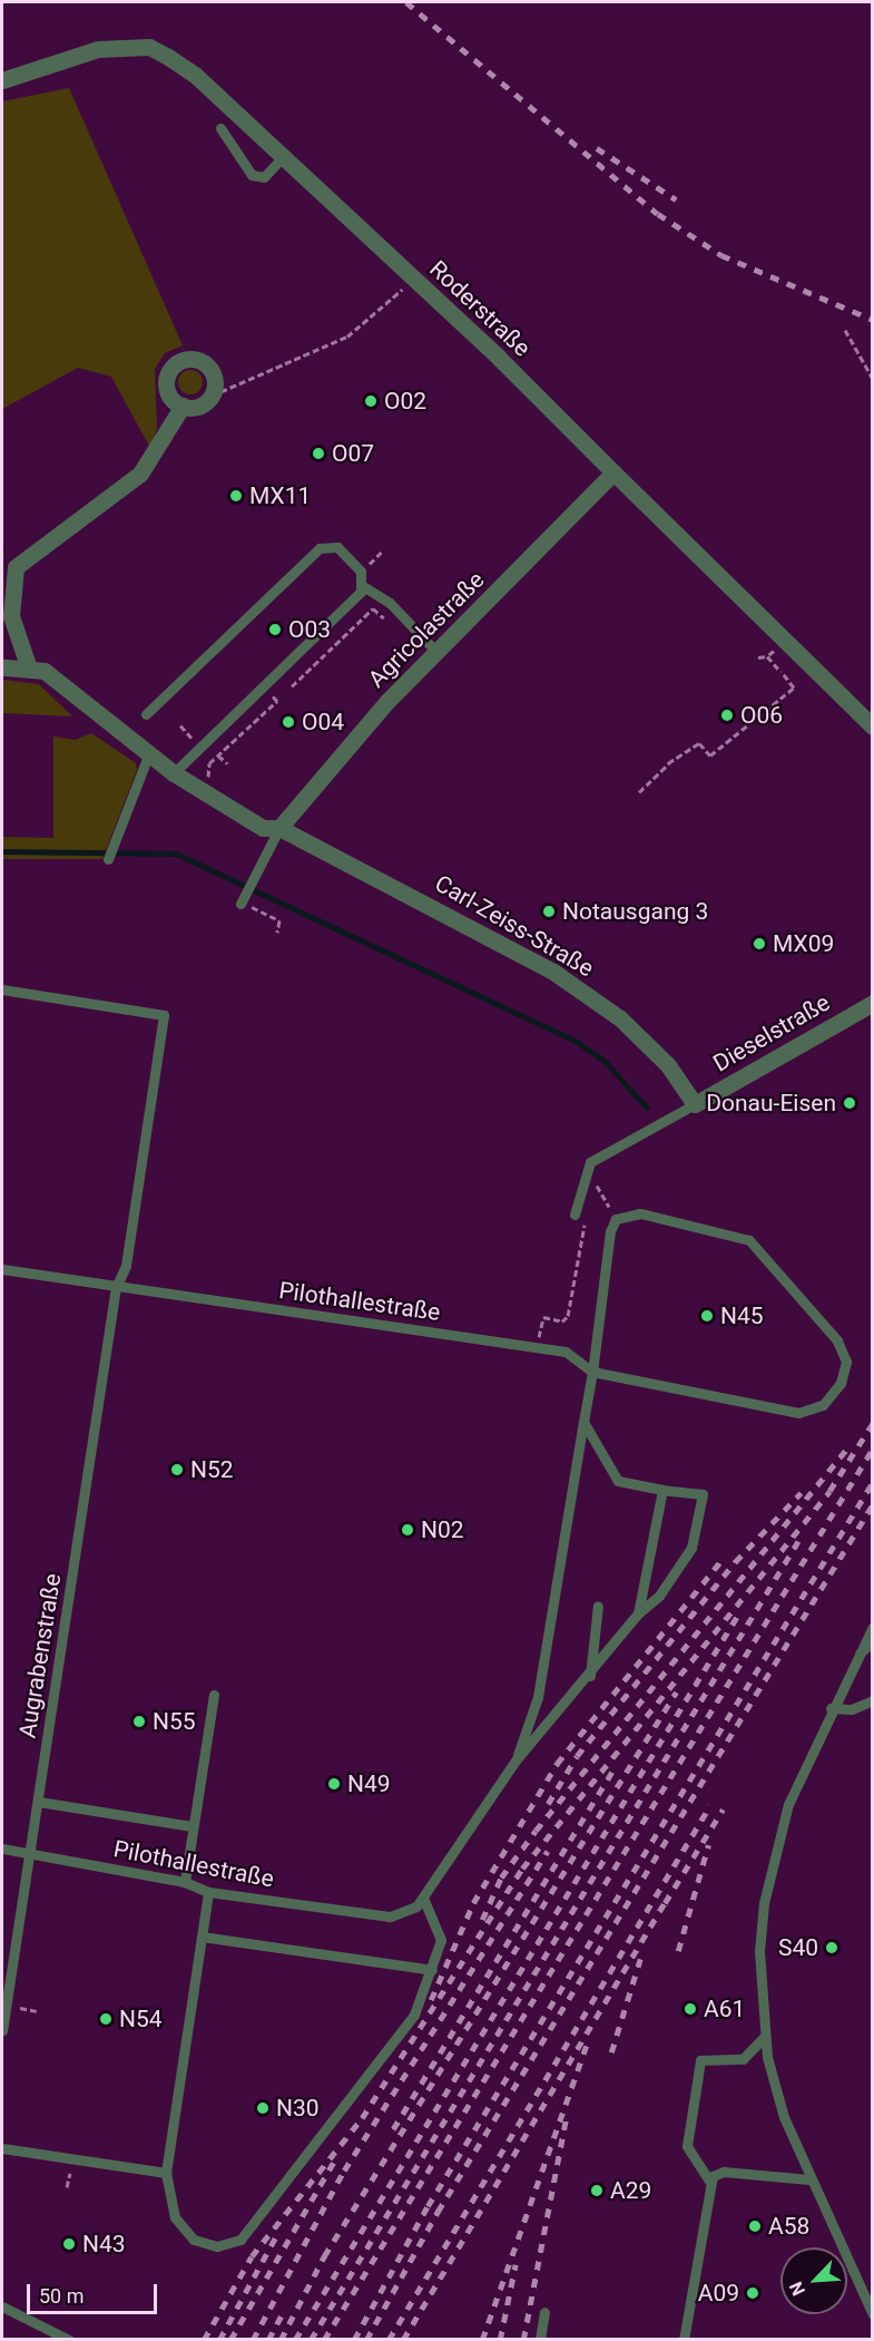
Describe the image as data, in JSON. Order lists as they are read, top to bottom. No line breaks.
{"streets":{"street":["Roderstraße","Agricolastraße","Carl-Zeiss-Straße","Dieselstraße"],"lane":["Pilothallestraße","Augrabenstraße"]},"crossings":[["Roderstraße","Agricolastraße"],["Agricolastraße","Carl-Zeiss-Straße"],["Carl-Zeiss-Straße","Dieselstraße"],["Pilothallestraße","Augrabenstraße"]],"places":["O02","O07","MX11","O03","O06","O04","Notausgang 3","MX09","Donau-Eisen","N45","N52","N02","N55","N49","S40","A61","N54","N30","A29","A58","N43","A09"],"scale_bar":"50 m","north":"bottom left"}
